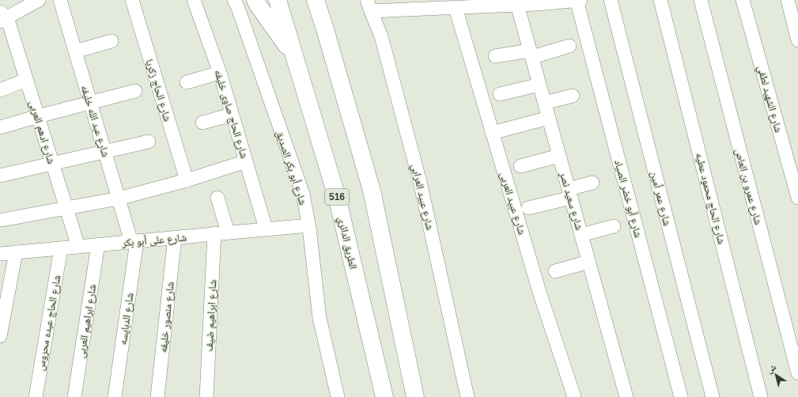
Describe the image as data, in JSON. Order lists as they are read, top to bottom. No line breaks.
{"streets":{"highway":["516","الطريق الدائري"],"street":["شارع الحاج زكريا","شارع الشهيد لطفي","شارع الحاج صاوى خليفه","شارع عبد الله خليفه","شارع ادهم العربى","شارع أبو بكر الصديق","شارع عمرو بن العاص","شارع عبيد العرابي","شارع أبو خضر الصياد","شارع عمر أمين","شارع الحاج محمود عطيه","شارع سعيد نصر","شارع عبيد العربى","شارع على أبو بكر","شارع ابراهيم ضيف","شارع منصور خليفه","شارع الدبايسه","شارع ابراهيم العربى","شارع الحاج عبده محروس"]},"crossings":[["شارع الحاج صاوى خليفه","شارع على أبو بكر"],["شارع عبد الله خليفه","شارع على أبو بكر"],["شارع عبد الله خليفه","شارع الدبايسه"],["شارع ادهم العربى","شارع على أبو بكر"],["شارع أبو بكر الصديق","شارع على أبو بكر"],["شارع على أبو بكر","شارع ابراهيم ضيف"],["شارع على أبو بكر","شارع منصور خليفه"],["شارع على أبو بكر","شارع الدبايسه"],["شارع على أبو بكر","شارع ابراهيم العربى"],["شارع على أبو بكر","شارع الحاج عبده محروس"]],"north":"top left"}
